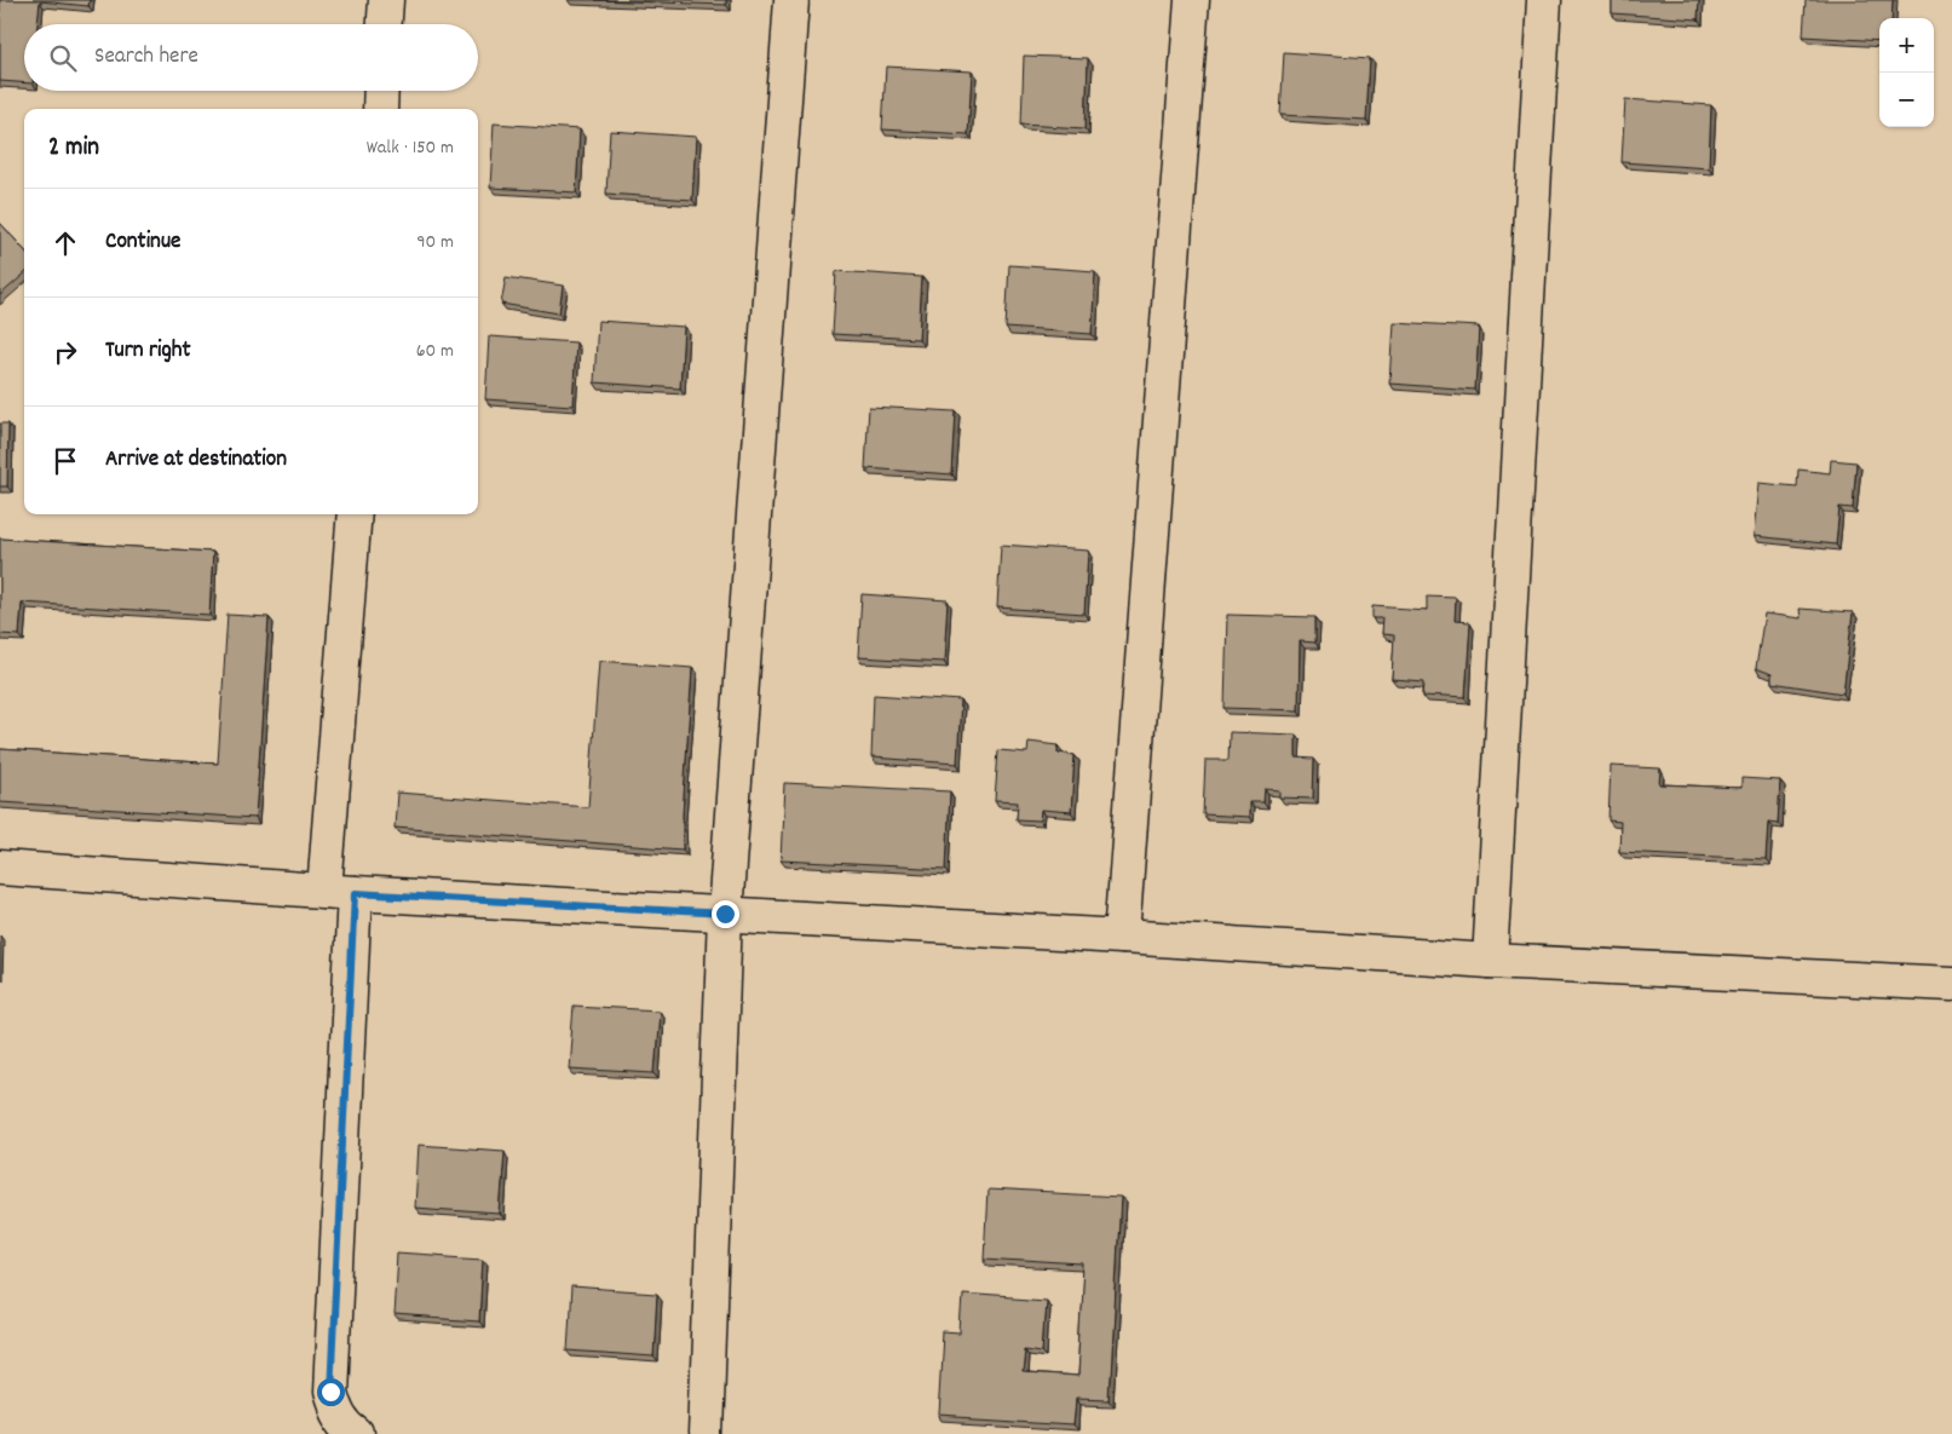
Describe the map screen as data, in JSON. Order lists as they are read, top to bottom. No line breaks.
{"page":{"map_buttons":["+","−"],"search":"Search here","heading":["2 min","Walk · 150 m"],"list":[["Continue","90 m"],["Turn right","60 m"],"Arrive at destination"]}}
